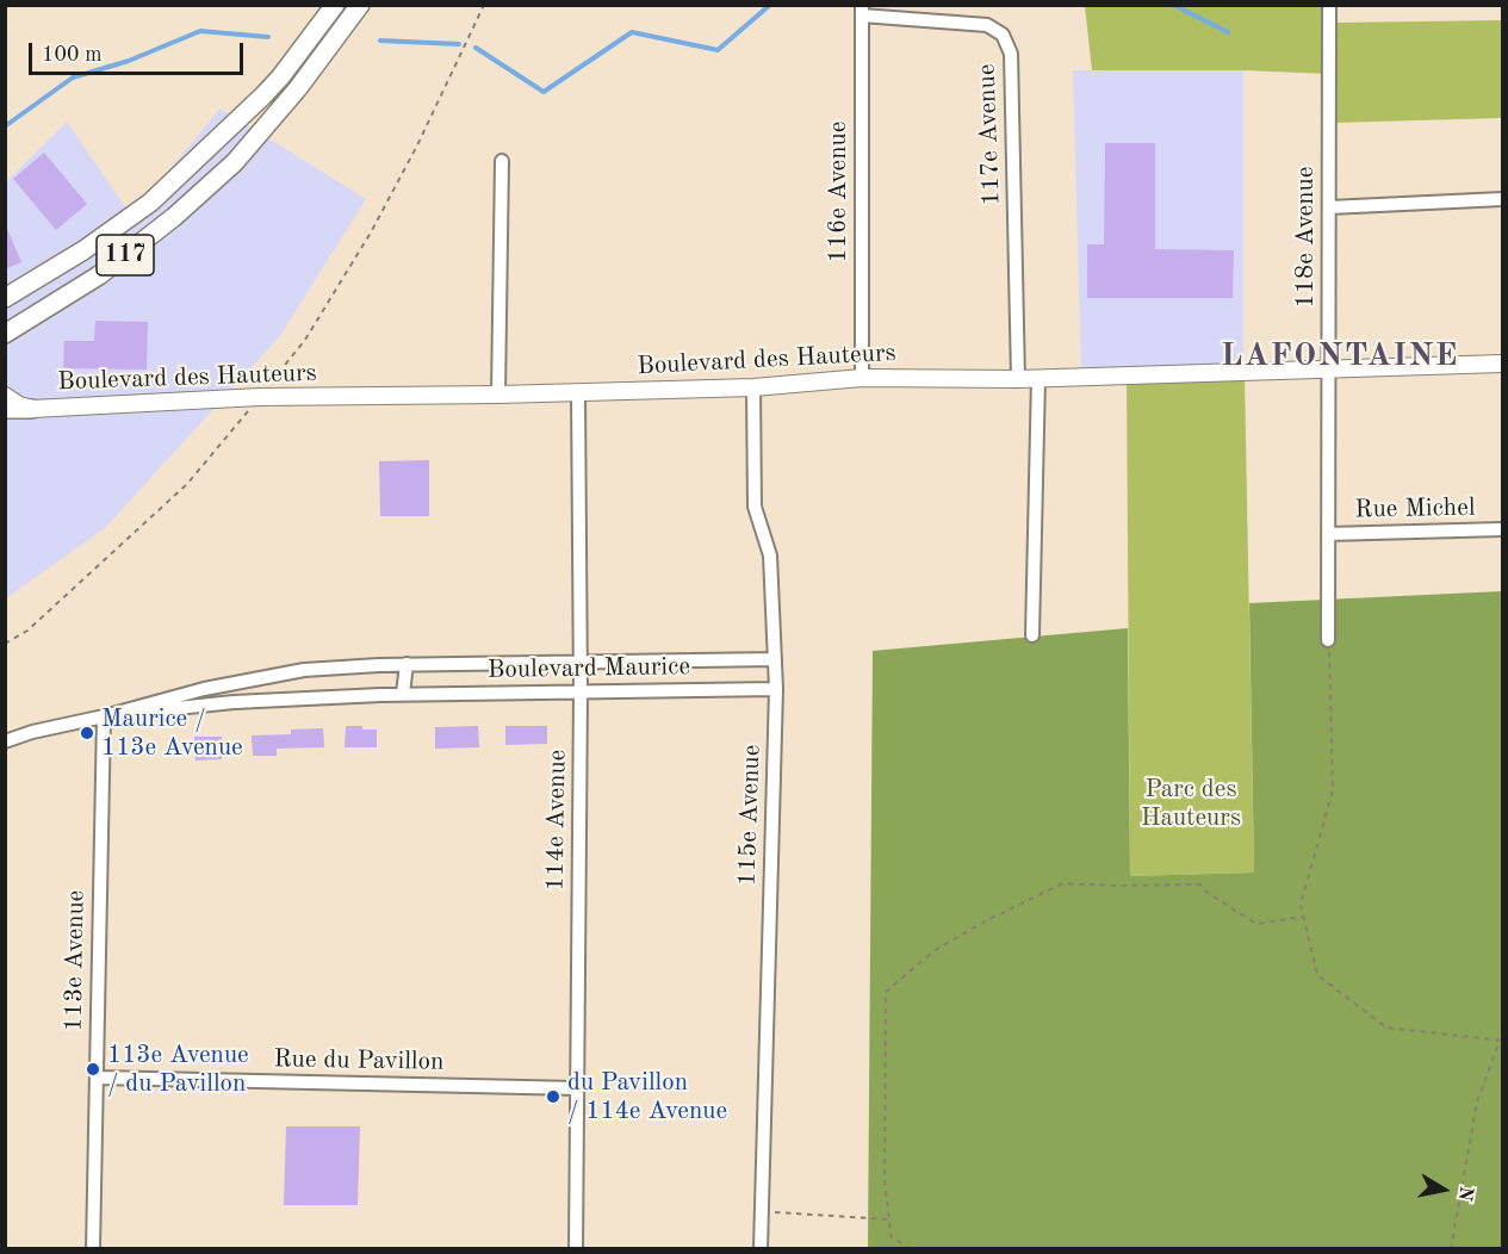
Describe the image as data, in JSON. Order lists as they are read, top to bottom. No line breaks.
{"streets":{"main road":["117","Boulevard des Hauteurs"],"street":["117e Avenue","116e Avenue","118e Avenue","Rue Michel","Boulevard Maurice","115e Avenue","114e Avenue","113e Avenue","Rue du Pavillon"]},"crossings":[["117e Avenue","116e Avenue"],["117e Avenue","Boulevard des Hauteurs"],["116e Avenue","Boulevard des Hauteurs"],["118e Avenue","Boulevard des Hauteurs"],["118e Avenue","Rue Michel"],["Boulevard des Hauteurs","115e Avenue"],["Boulevard des Hauteurs","114e Avenue"],["Boulevard Maurice","115e Avenue"],["Boulevard Maurice","114e Avenue"],["Boulevard Maurice","113e Avenue"],["114e Avenue","Rue du Pavillon"],["113e Avenue","Rue du Pavillon"]],"districts":["LAFONTAINE"],"parks":["Parc des Hauteurs"],"places":["Maurice / 113e Avenue","113e Avenue / du Pavillon","du Pavillon / 114e Avenue"],"scale_bar":"100 m","north":"right"}
